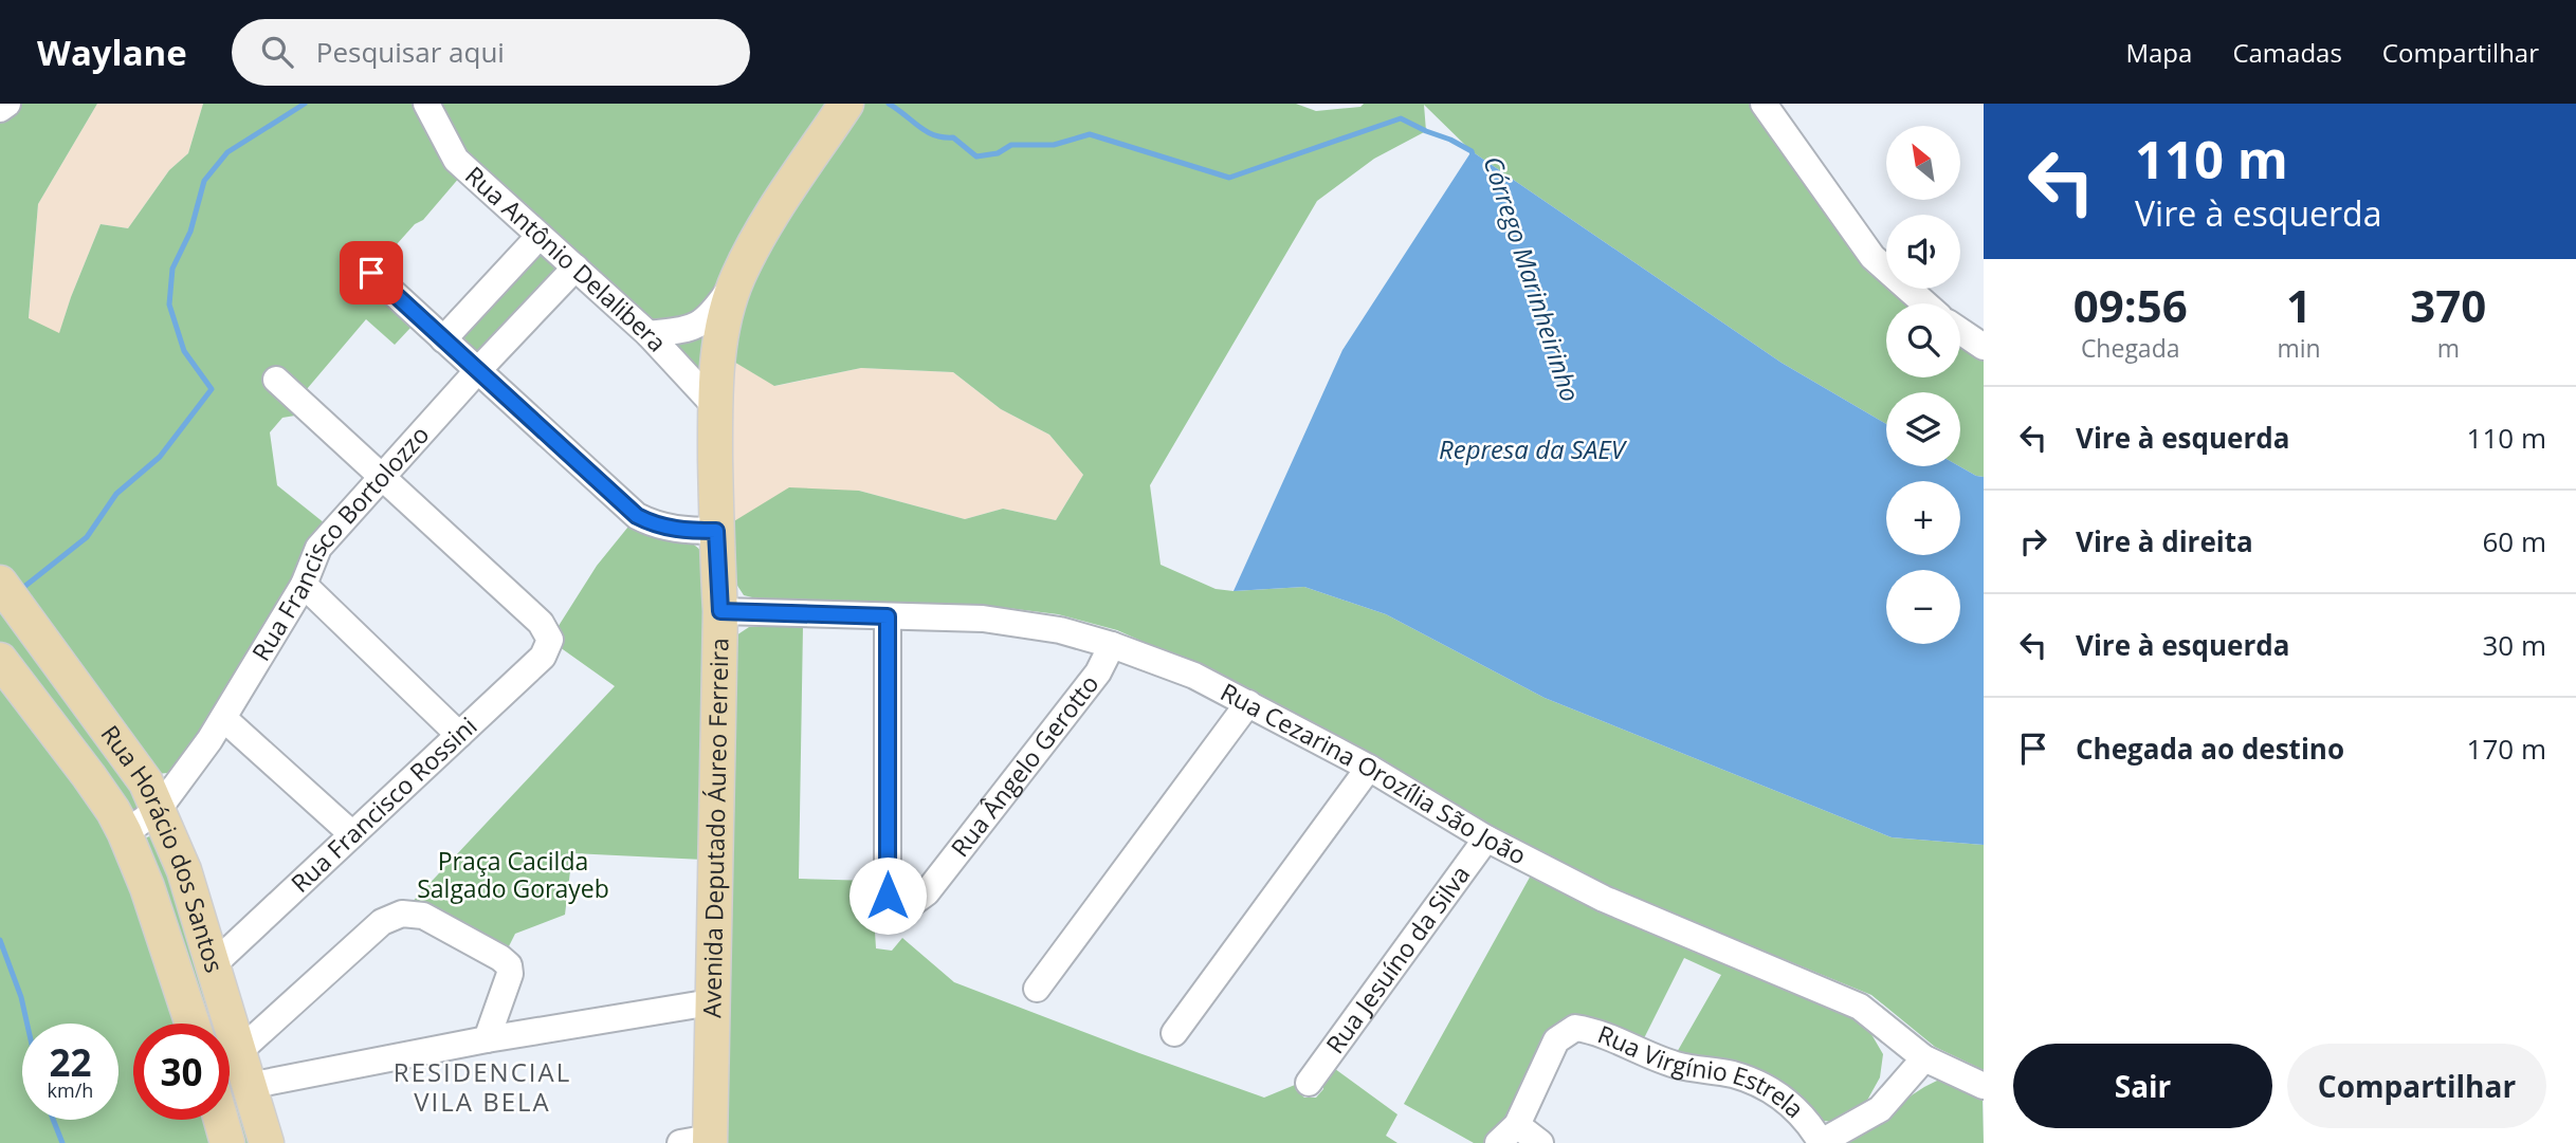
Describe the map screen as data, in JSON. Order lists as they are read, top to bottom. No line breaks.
{"streets":{"main road":["Avenida Deputado Áureo Ferreira","Rua Horácio dos Santos"],"street":["Rua Antônio Delalibera","Rua Francisco Bortolozzo","Rua Ângelo Gerotto","Rua Cezarina Orozília São João","Rua Francisco Rossini","Rua Jesuíno da Silva","Rua Virgínio Estrela"]},"crossings":[["Rua Antônio Delalibera","Rua Francisco Bortolozzo"],["Rua Antônio Delalibera","Avenida Deputado Áureo Ferreira"],["Rua Francisco Bortolozzo","Rua Francisco Rossini"],["Rua Francisco Bortolozzo","Rua Horácio dos Santos"],["Rua Ângelo Gerotto","Rua Cezarina Orozília São João"],["Rua Cezarina Orozília São João","Avenida Deputado Áureo Ferreira"],["Rua Cezarina Orozília São João","Rua Jesuíno da Silva"],["Rua Francisco Rossini","Rua Horácio dos Santos"]],"districts":["RESIDENCIAL VILA BELA"],"water":["Córrego Marinheirinho","Represa da SAEV"],"parks":["Praça Cacilda Salgado Gorayeb"],"north":"top left","page":{"header":"Waylane","search":"Pesquisar aqui","nav":["Mapa","Camadas","Compartilhar"],"turn":["110 m","Vire à esquerda"],"map_buttons":["+","−"],"eta":["09:56","Chegada","1","min","370","m"],"list":[{"name":"Vire à esquerda","value":"110 m"},{"name":"Vire à direita","value":"60 m"},{"name":"Vire à esquerda","value":"30 m"},{"name":"Chegada ao destino","value":"170 m"}],"speed":"22 km/h","limit":"30","buttons":["Sair","Compartilhar"]}}
